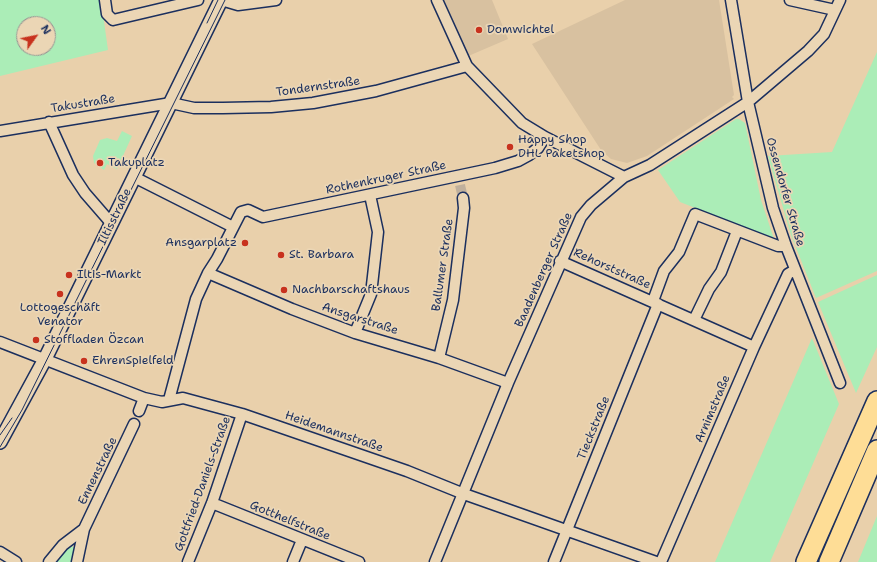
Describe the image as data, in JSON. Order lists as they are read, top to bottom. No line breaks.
{"streets":{"street":["Tondernstraße","Takustraße","Rothenkruger Straße","Ossendorfer Straße","Iltisstraße","Ballumer Straße","Rehorststraße","Baadenberger Straße","Ansgarstraße","Arnimstraße","Tieckstraße","Heidemannstraße","Ennenstraße","Gottfried-Daniels-Straße","Gotthelfstraße"]},"crossings":[["Tondernstraße","Takustraße"],["Tondernstraße","Iltisstraße"],["Takustraße","Iltisstraße"],["Rothenkruger Straße","Ansgarstraße"],["Rothenkruger Straße","Heidemannstraße"],["Ossendorfer Straße","Rehorststraße"],["Ossendorfer Straße","Baadenberger Straße"],["Ossendorfer Straße","Arnimstraße"],["Iltisstraße","Heidemannstraße"],["Ballumer Straße","Ansgarstraße"],["Rehorststraße","Baadenberger Straße"],["Rehorststraße","Arnimstraße"],["Rehorststraße","Tieckstraße"],["Baadenberger Straße","Ansgarstraße"],["Baadenberger Straße","Heidemannstraße"],["Tieckstraße","Heidemannstraße"],["Heidemannstraße","Gottfried-Daniels-Straße"],["Gottfried-Daniels-Straße","Gotthelfstraße"]],"places":["Domwichtel","Happy Shop DHL Paketshop","Takuplatz","Ansgarplatz","St. Barbara","Iltis-Markt","Nachbarschaftshaus","Lottogeschäft Venator","Stoffladen Özcan","EhrenSpielfeld"],"north":"top right"}
